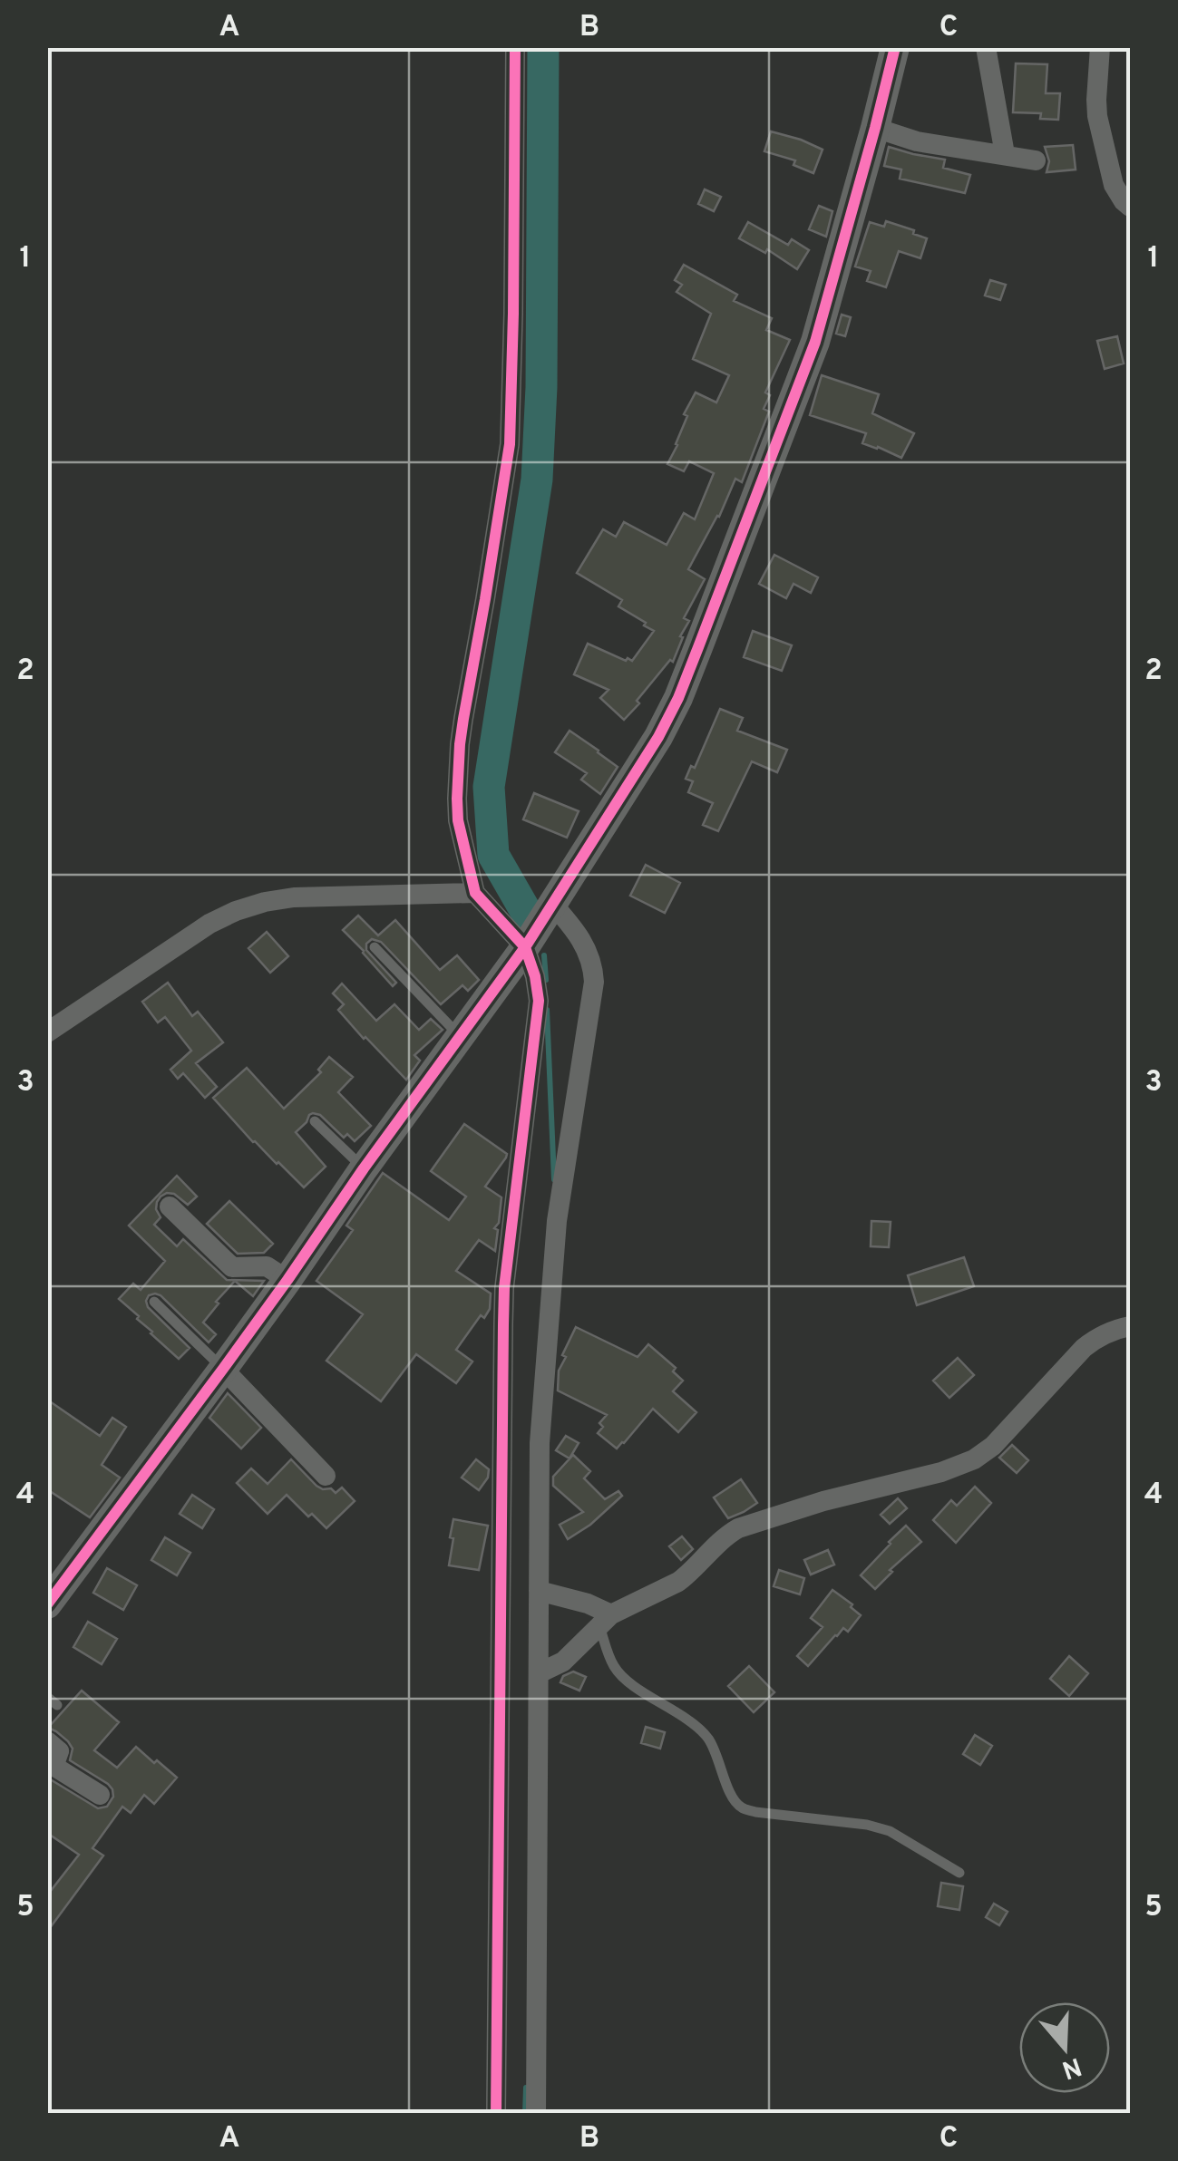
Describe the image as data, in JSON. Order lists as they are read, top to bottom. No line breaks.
{"north":"bottom","grid":{"columns":["A","B","C"],"rows":["1","2","3","4","5"]}}
